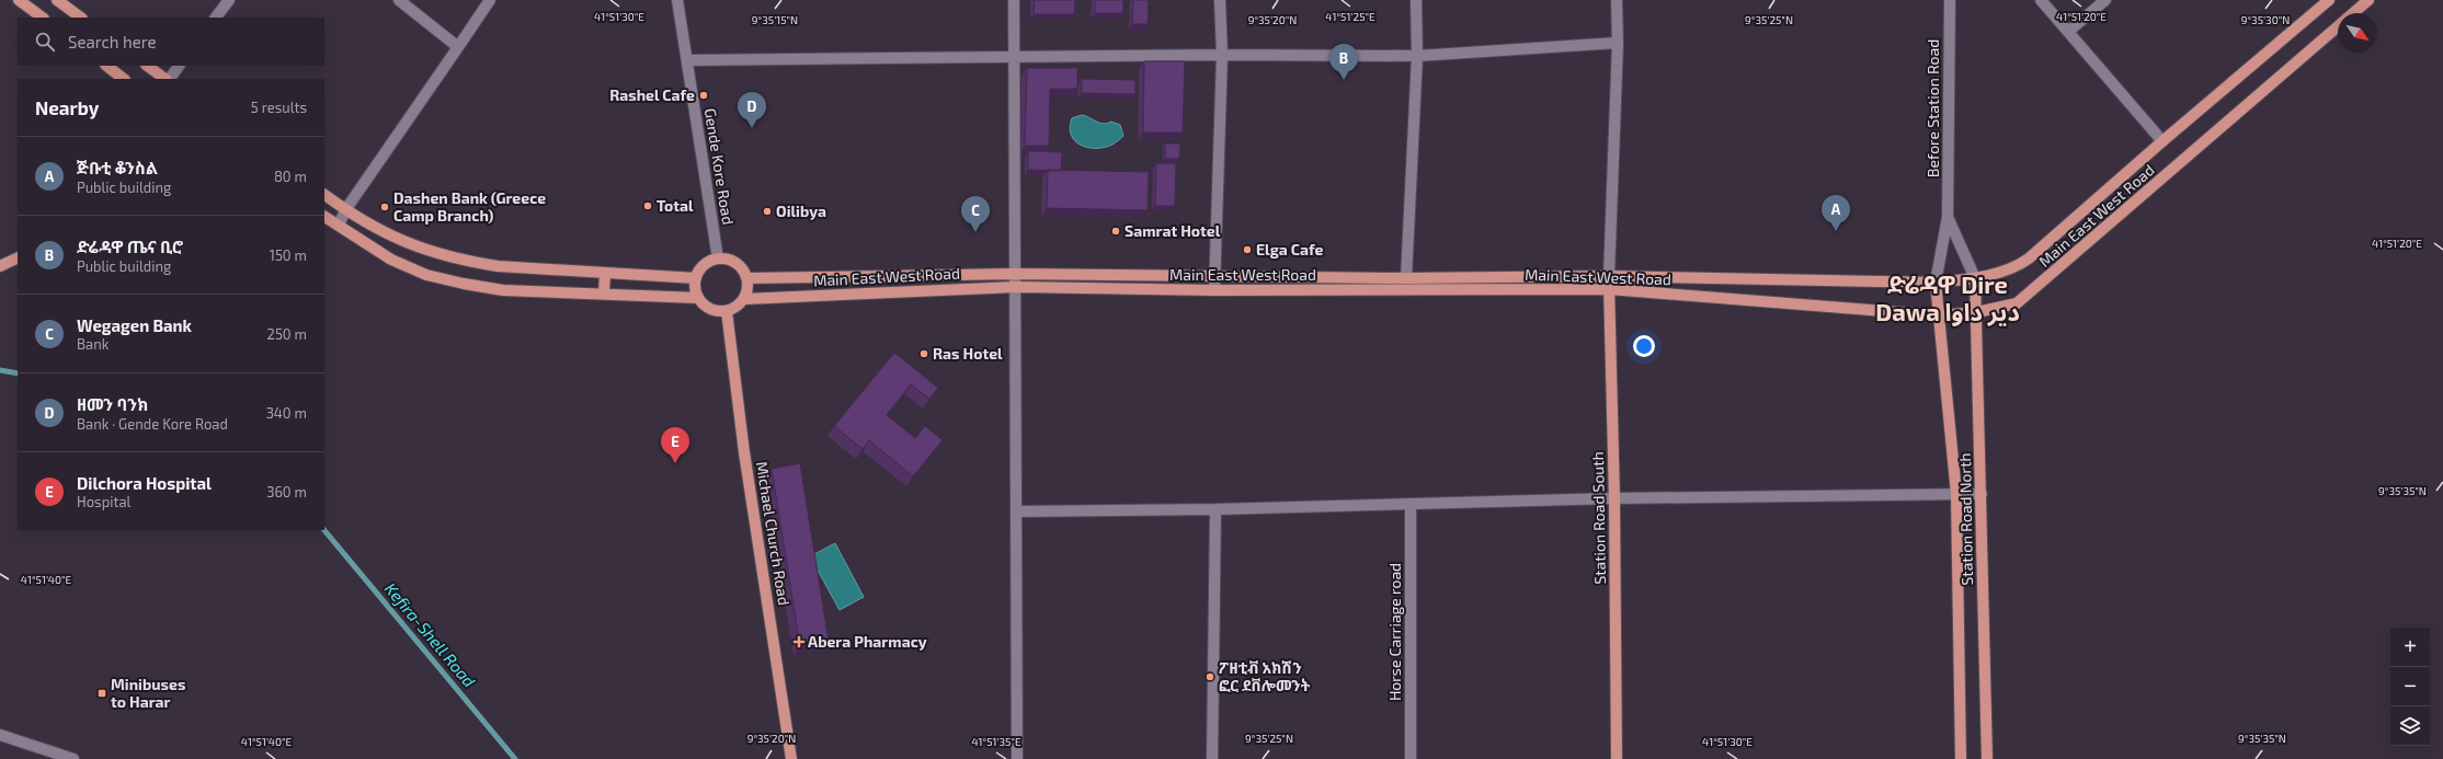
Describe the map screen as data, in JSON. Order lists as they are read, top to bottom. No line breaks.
{"streets":{"main road":["Main East West Road","Station Road South","Station Road North","Michael Church Road"],"street":["Before Station Road","Gende Kore Road","Horse Carriage road"]},"crossings":[["Before Station Road","Main East West Road"],["Before Station Road","Station Road North"],["Gende Kore Road","Main East West Road"],["Gende Kore Road","Michael Church Road"],["Main East West Road","Station Road South"],["Main East West Road","Station Road North"],["Main East West Road","Michael Church Road"]],"districts":["ድሬዳዋ Dire Dawa دير داوا"],"water":["Kefira-Shell Road"],"places":{"other":["Rashel Cafe","Total","Dashen Bank (Greece Camp Branch)","Oilibya","Samrat Hotel","Elga Cafe","Ras Hotel","ፖዘቲቭ አክሽን ፎር ደቨሎመንት"],"health":["Abera Pharmacy"],"transit":["Minibuses to Harar"]},"north":"bottom right","page":{"search":"Search here","pins":["B","D","A","C","E"],"heading":["Nearby","5 results"],"list":[{"mark":"A","name":"ጅቡቲ ቆንስል","note":"Public building","value":"80 m"},{"mark":"B","name":"ድሬዳዋ ጤና ቢሮ","note":"Public building","value":"150 m"},{"mark":"C","name":"Wegagen Bank","note":"Bank","value":"250 m"},{"mark":"D","name":"ዘመን ባንክ","note":"Bank · Gende Kore Road","value":"340 m"},{"mark":"E","name":"Dilchora Hospital","note":"Hospital","value":"360 m"}],"map_buttons":["+","−"]},"coordinates":["41°51'30\"E","41°51'25\"E","41°51'20\"E","9°35'20\"N","9°35'25\"N","9°35'15\"N","9°35'30\"N","9°35'35\"N","41°51'40\"E","41°51'35\"E"]}
